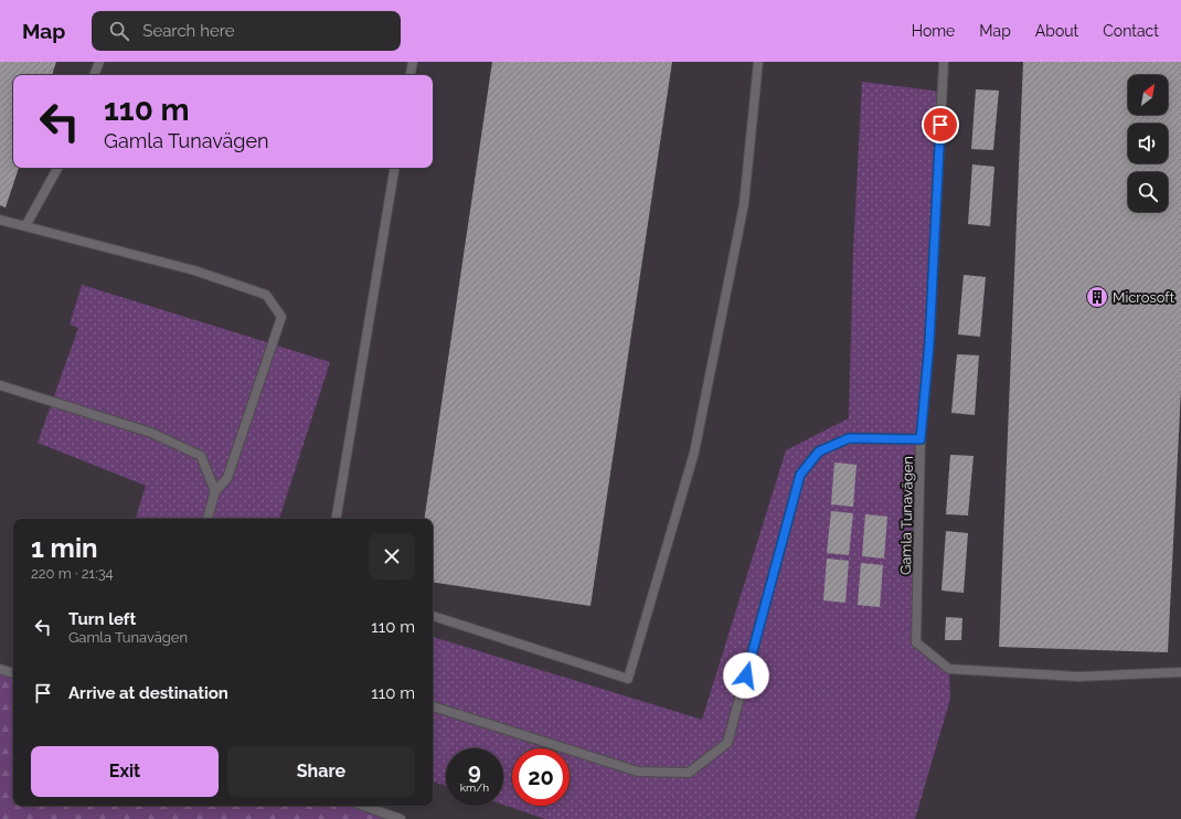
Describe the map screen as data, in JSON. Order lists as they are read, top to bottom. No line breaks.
{"streets":{"lane":["Gamla Tunavägen"]},"places":{"building":["Microsoft"]},"north":"top right","page":{"header":"Map","search":"Search here","nav":["Home","Map","About","Contact"],"turn":["110 m","Gamla Tunavägen"],"heading":["1 min","220 m · 21:34"],"list":[{"name":"Turn left","note":"Gamla Tunavägen","value":"110 m"},{"name":"Arrive at destination","value":"110 m"}],"buttons":["Exit","Share"],"speed":"9 km/h","limit":"20"}}
